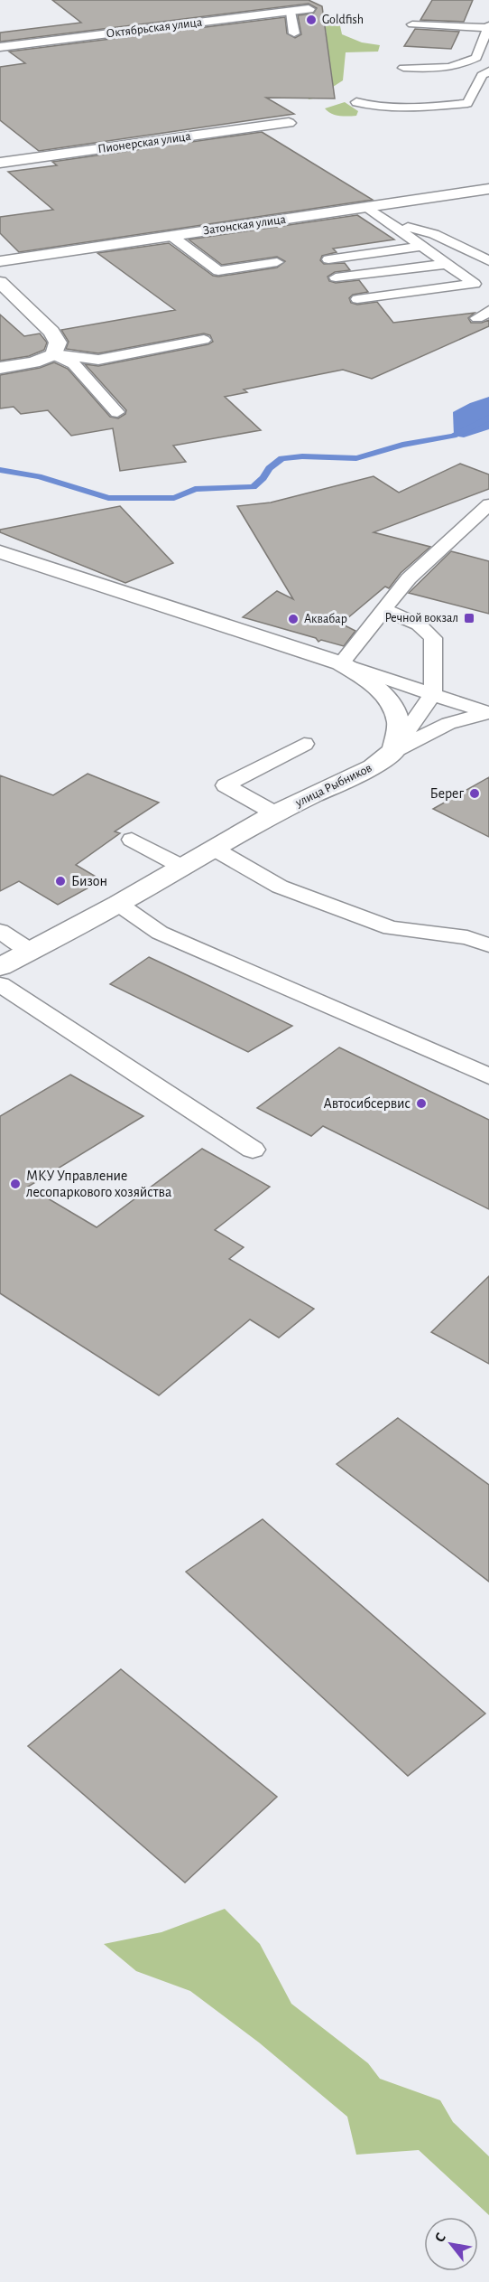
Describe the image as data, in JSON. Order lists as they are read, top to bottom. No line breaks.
{"streets":{"street":["Октябрьская улица","Пионерская улица","Затонская улица","улица Рыбников"]},"places":{"other":["Goldfish","Аквабар","Берег","Бизон","Автосибсервис","МКУ Управление лесопаркового хозяйства"],"transit":["Речной вокзал"]},"north":"top left"}
